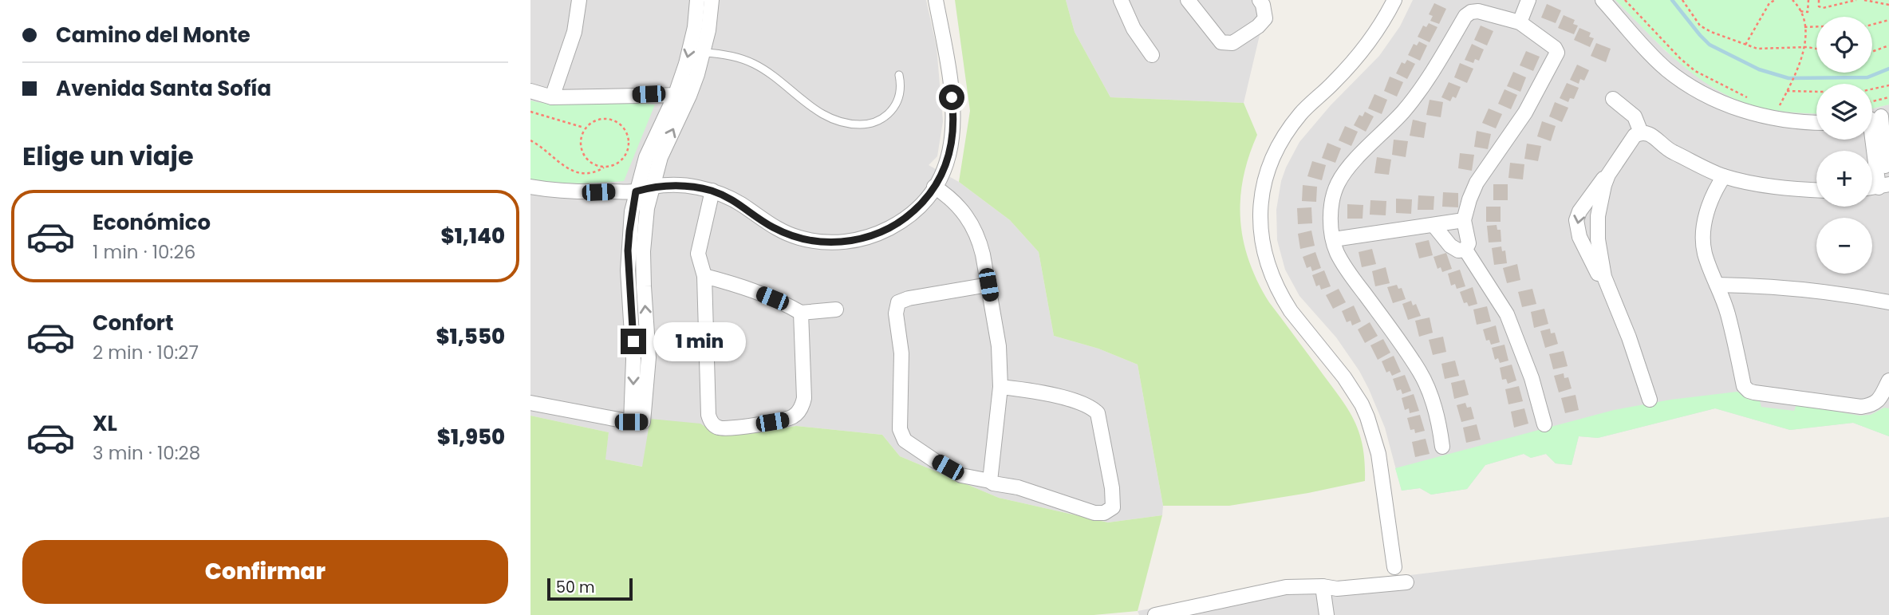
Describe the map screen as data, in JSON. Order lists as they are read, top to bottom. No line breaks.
{"scale_bar":"50 m","page":{"banner":["Camino del Monte","Avenida Santa Sofía"],"map_buttons":["+","−"],"heading":"Elige un viaje","list":[{"name":"Económico","note":"1 min · 10:26","value":"$1,140"},{"name":"Confort","note":"2 min · 10:27","value":"$1,550"},{"name":"XL","note":"3 min · 10:28","value":"$1,950"}],"bubble":"1 min","buttons":"Confirmar","scale":"50 m"}}
